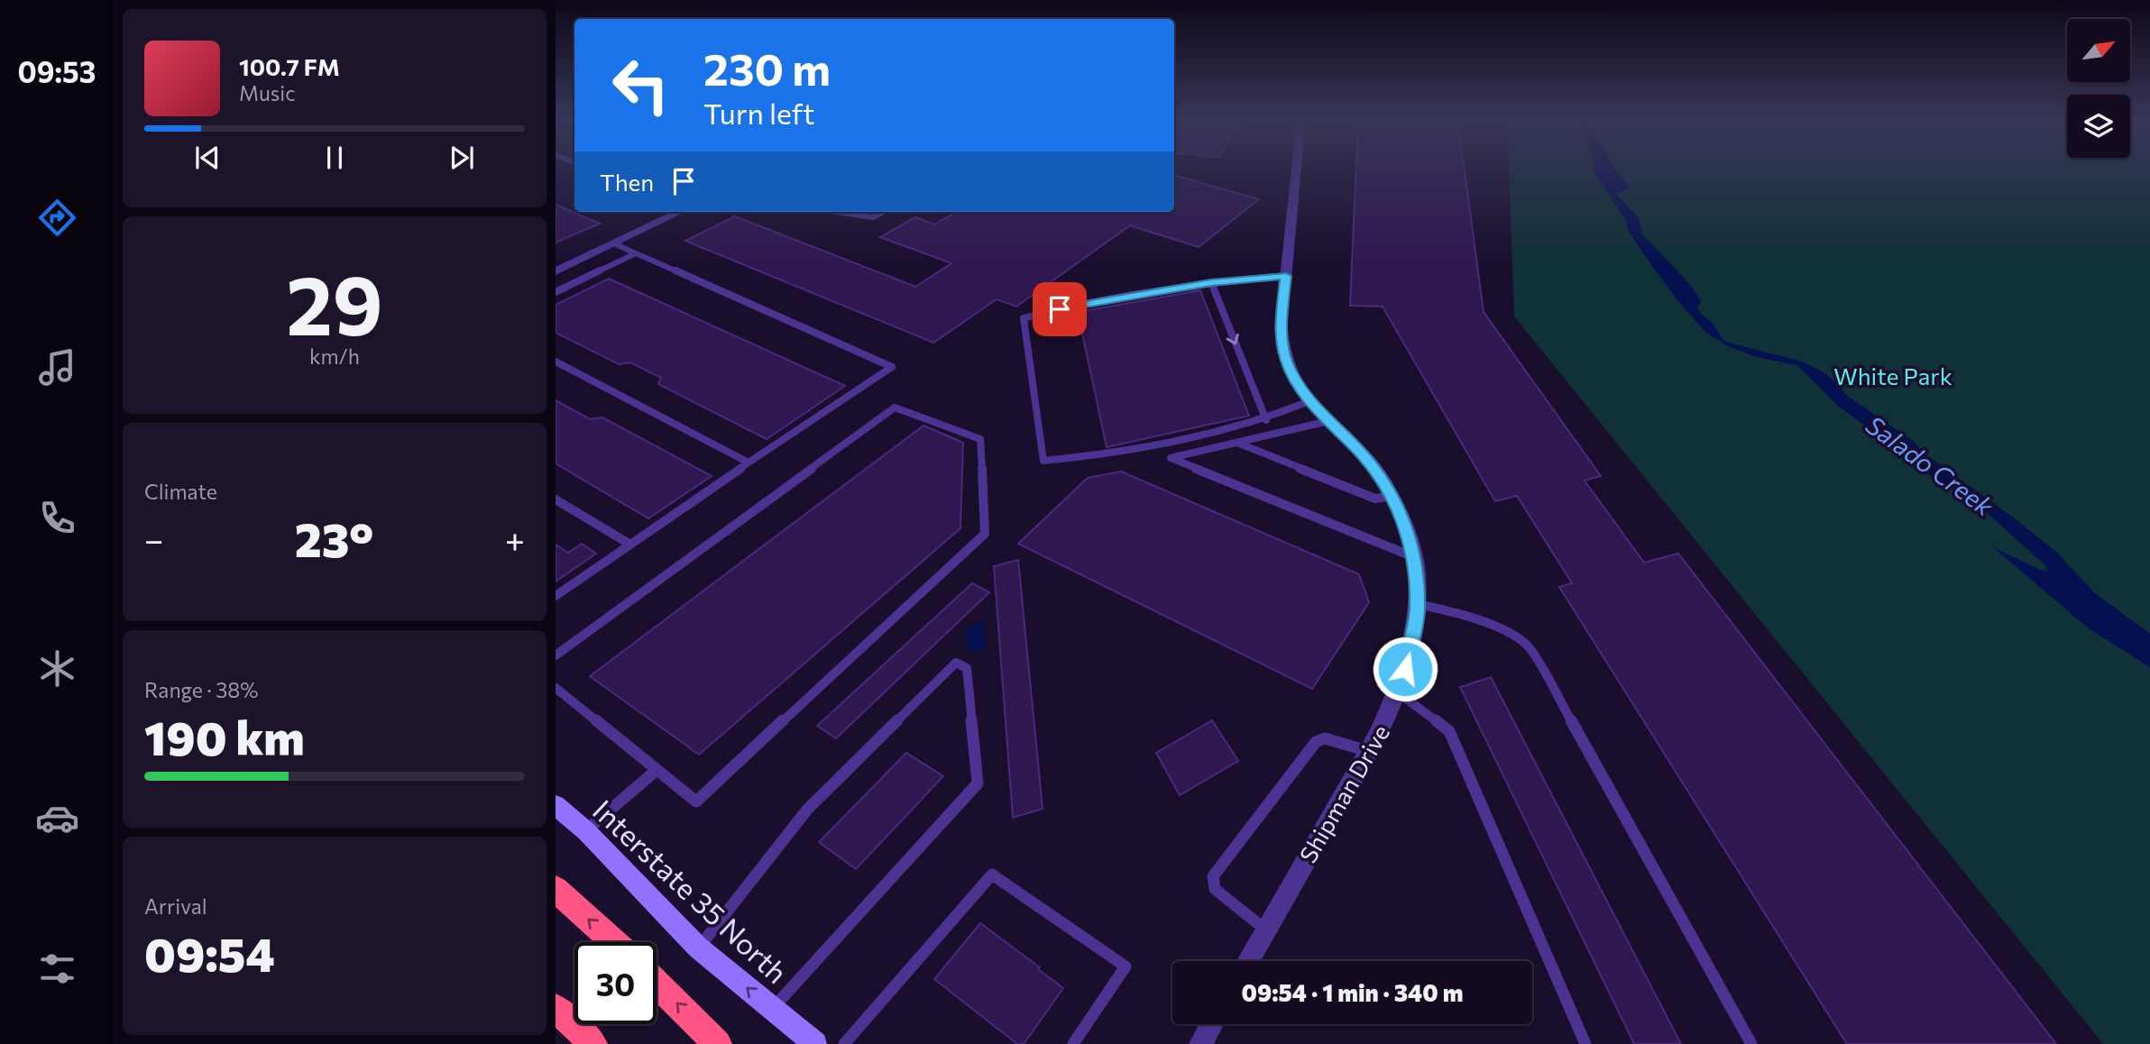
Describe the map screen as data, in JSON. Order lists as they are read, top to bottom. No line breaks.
{"streets":{"main road":["Interstate 35 North"],"street":["Shipman Drive"]},"water":["Salado Creek"],"parks":["White Park"],"north":"top right","page":{"tabs":"09:53","turn":["230 m","Turn left"],"song":["100.7 FM","Music"],"then":"Then","tile":[["29","km/h"],"Climate",["Range · 38%","190 km"],["Arrival","09:54"]],"heat":["−","23°","+"],"limit":"30","trip":"09:54 · 1 min · 340 m"}}
